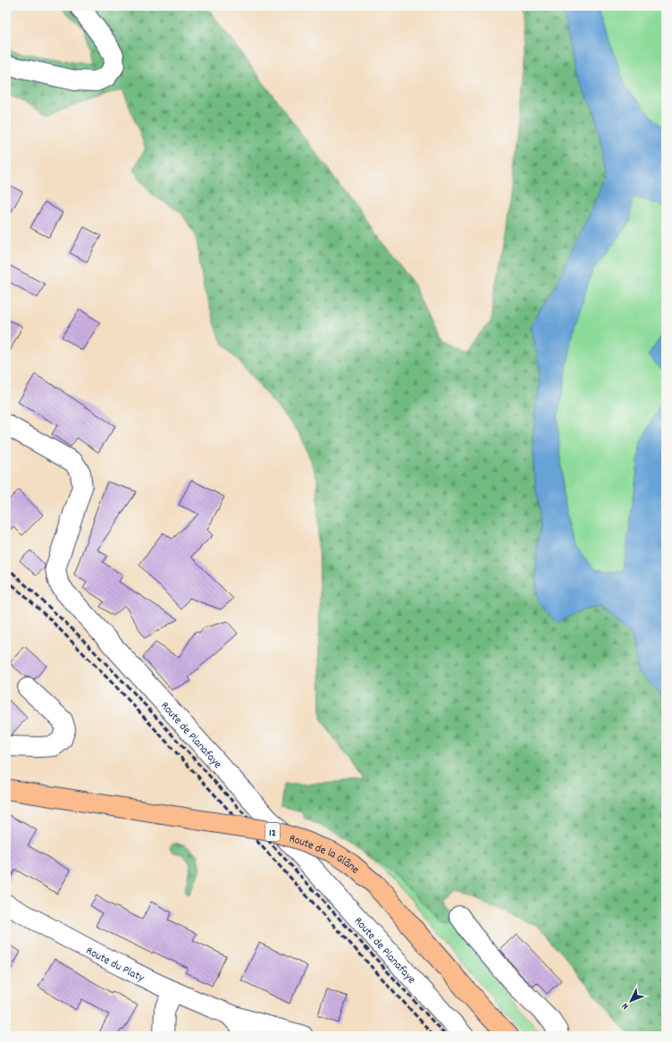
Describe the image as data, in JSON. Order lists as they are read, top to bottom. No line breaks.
{"streets":{"main road":["12","Route de la Glâne"],"street":["Route de Planafaye","Route du Platy"]},"north":"bottom left"}
